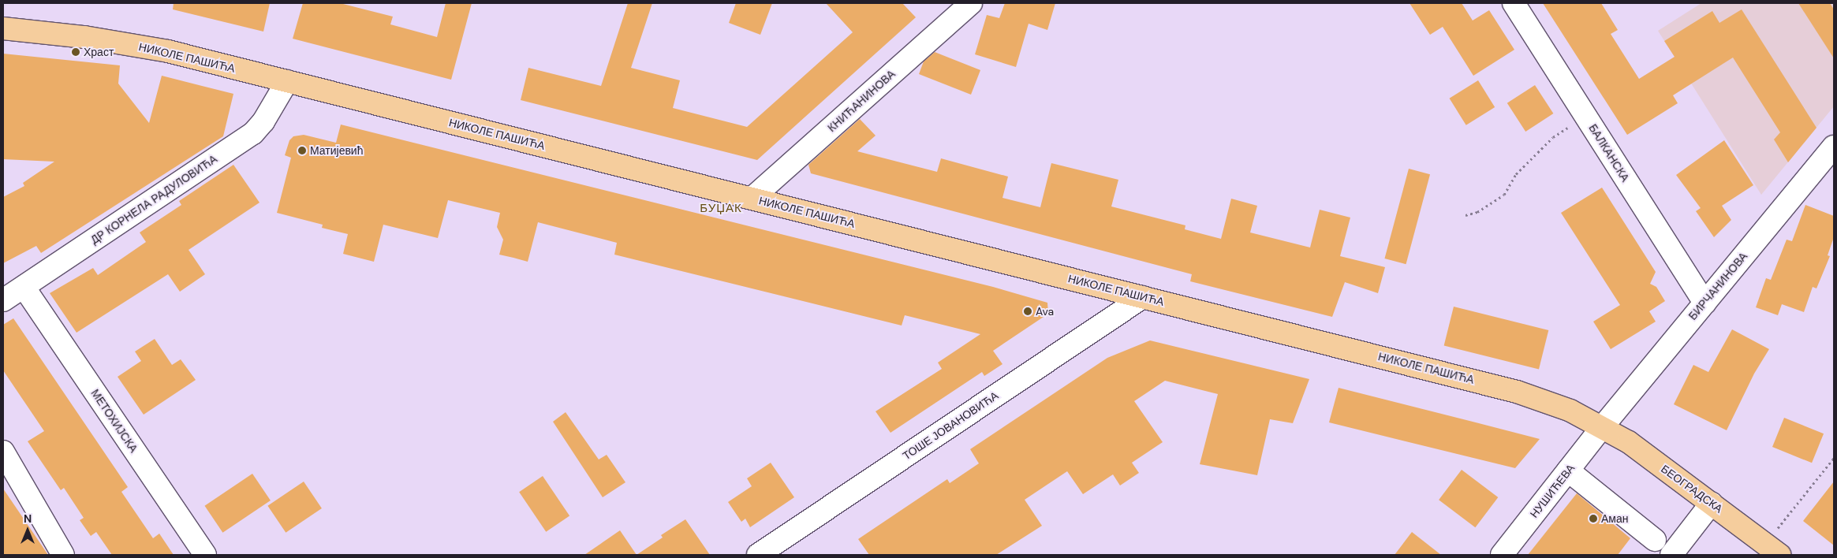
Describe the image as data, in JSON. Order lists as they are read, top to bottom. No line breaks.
{"streets":{"main road":["НИКОЛЕ ПАШИЋА","БЕОГРАДСКА"],"street":["КНИЋАНИНОВА","БАЛКАНСКА","ДР КОРНЕЛА РАДУЛОВИЋА","БИРЧАНИНОВА","МЕТОХИЈСКА","ТОШЕ ЈОВАНОВИЋА","НУШИЋЕВА"]},"crossings":[["НИКОЛЕ ПАШИЋА","КНИЋАНИНОВА"],["НИКОЛЕ ПАШИЋА","ДР КОРНЕЛА РАДУЛОВИЋА"],["НИКОЛЕ ПАШИЋА","БИРЧАНИНОВА"],["НИКОЛЕ ПАШИЋА","ТОШЕ ЈОВАНОВИЋА"],["НИКОЛЕ ПАШИЋА","БЕОГРАДСКА"],["НИКОЛЕ ПАШИЋА","НУШИЋЕВА"],["БАЛКАНСКА","БИРЧАНИНОВА"],["ДР КОРНЕЛА РАДУЛОВИЋА","МЕТОХИЈСКА"],["БИРЧАНИНОВА","БЕОГРАДСКА"],["БИРЧАНИНОВА","НУШИЋЕВА"],["БЕОГРАДСКА","НУШИЋЕВА"]],"districts":["БУЏАК"],"places":["Храст","Матијевић","Ava","Аман"],"north":"top"}
